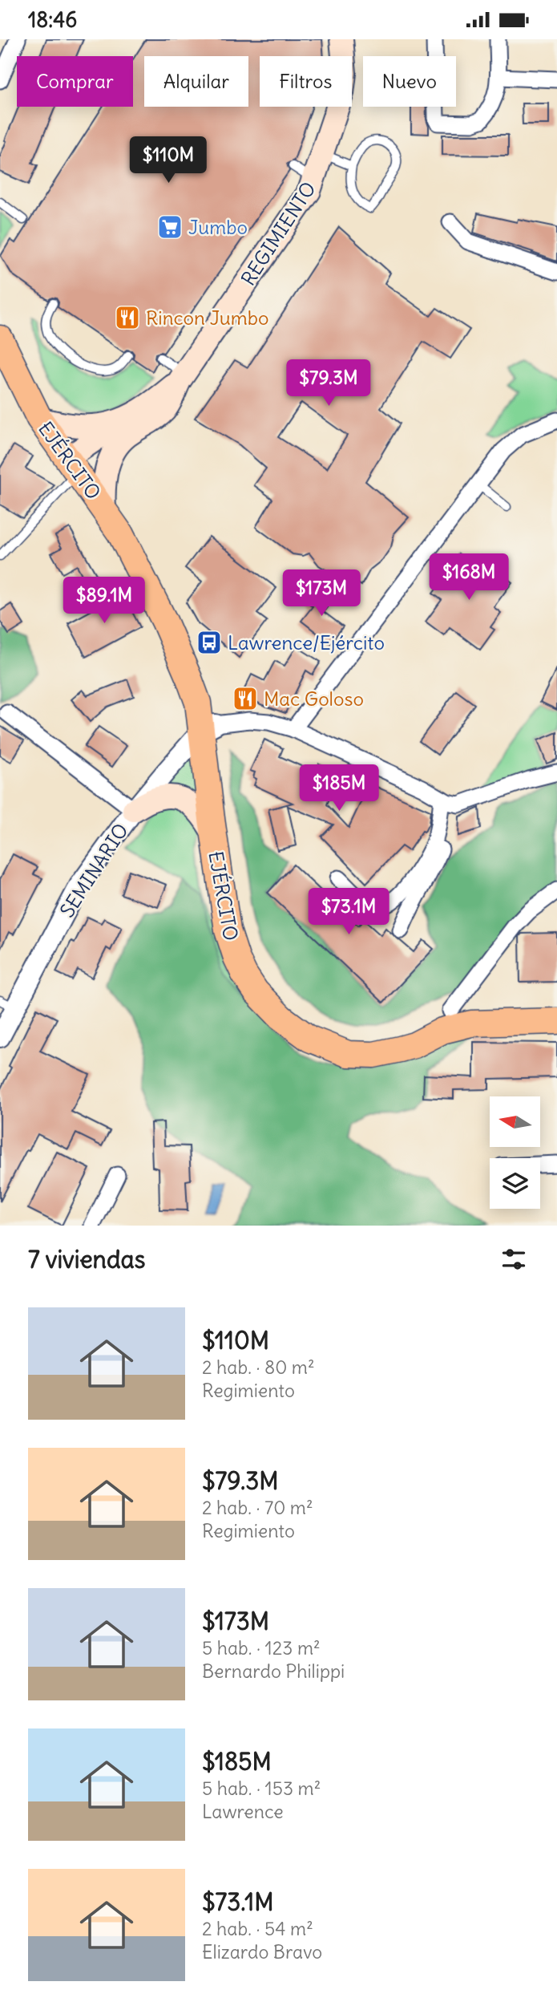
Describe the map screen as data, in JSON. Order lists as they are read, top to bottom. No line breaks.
{"streets":{"main road":["REGIMIENTO","EJÉRCITO"],"street":["SEMINARIO"]},"crossings":[["REGIMIENTO","EJÉRCITO"],["EJÉRCITO","SEMINARIO"]],"places":{"supermarket":["Jumbo"],"restaurant":["Rincon Jumbo","Mac Goloso"],"bus stop":["Lawrence/Ejército"]},"north":"left","page":{"status":"18:46","chip":["Comprar","Alquilar","Filtros","Nuevo"],"price":["$110M","$79.3M","$168M","$173M","$89.1M","$185M","$73.1M"],"heading":"7 viviendas","list":[{"name":"$110M","note":"2 hab. · 80 m² · Regimiento"},{"name":"$79.3M","note":"2 hab. · 70 m² · Regimiento"},{"name":"$173M","note":"5 hab. · 123 m² · Bernardo Philippi"},{"name":"$185M","note":"5 hab. · 153 m² · Lawrence"},{"name":"$73.1M","note":"2 hab. · 54 m² · Elizardo Bravo"}]}}
